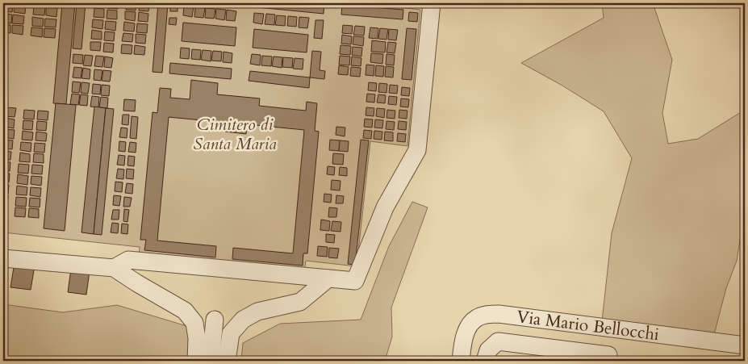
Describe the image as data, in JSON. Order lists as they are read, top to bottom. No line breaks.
{"streets":{"street":["Via Mario Bellocchi"]},"parks":["Cimitero di Santa Maria"]}
